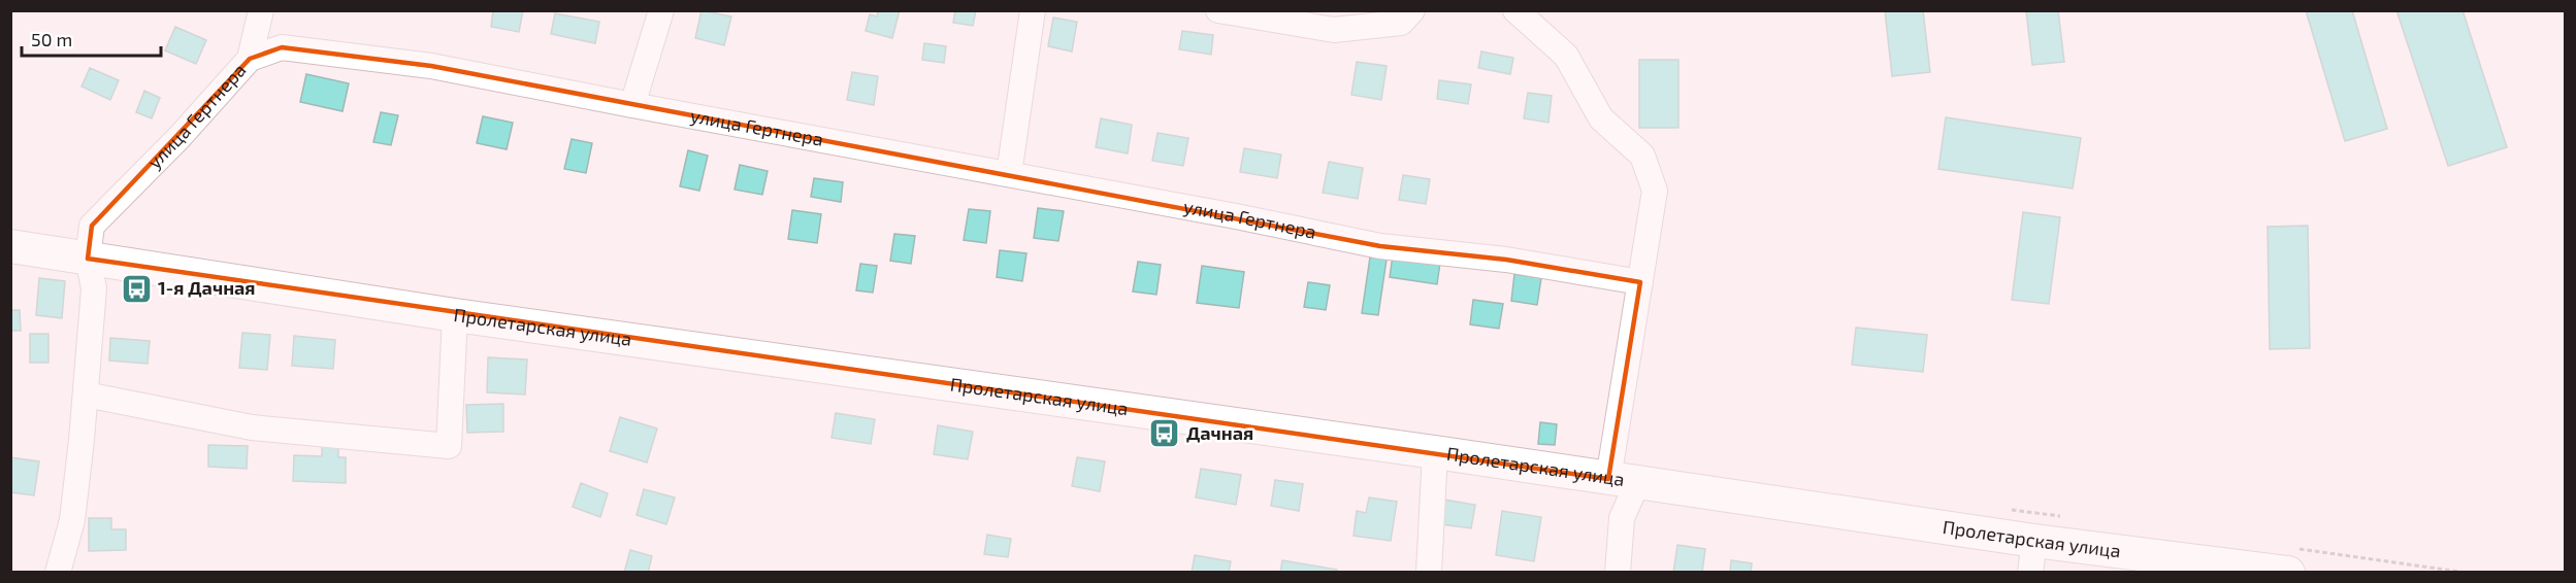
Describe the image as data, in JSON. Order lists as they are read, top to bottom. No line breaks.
{"streets":{"main road":["Пролетарская улица"],"street":["улица Гертнера"]},"crossings":[["улица Гертнера","Пролетарская улица"]],"places":{"bus stop":["1-я Дачная","Дачная"]},"scale_bar":"50 m"}
